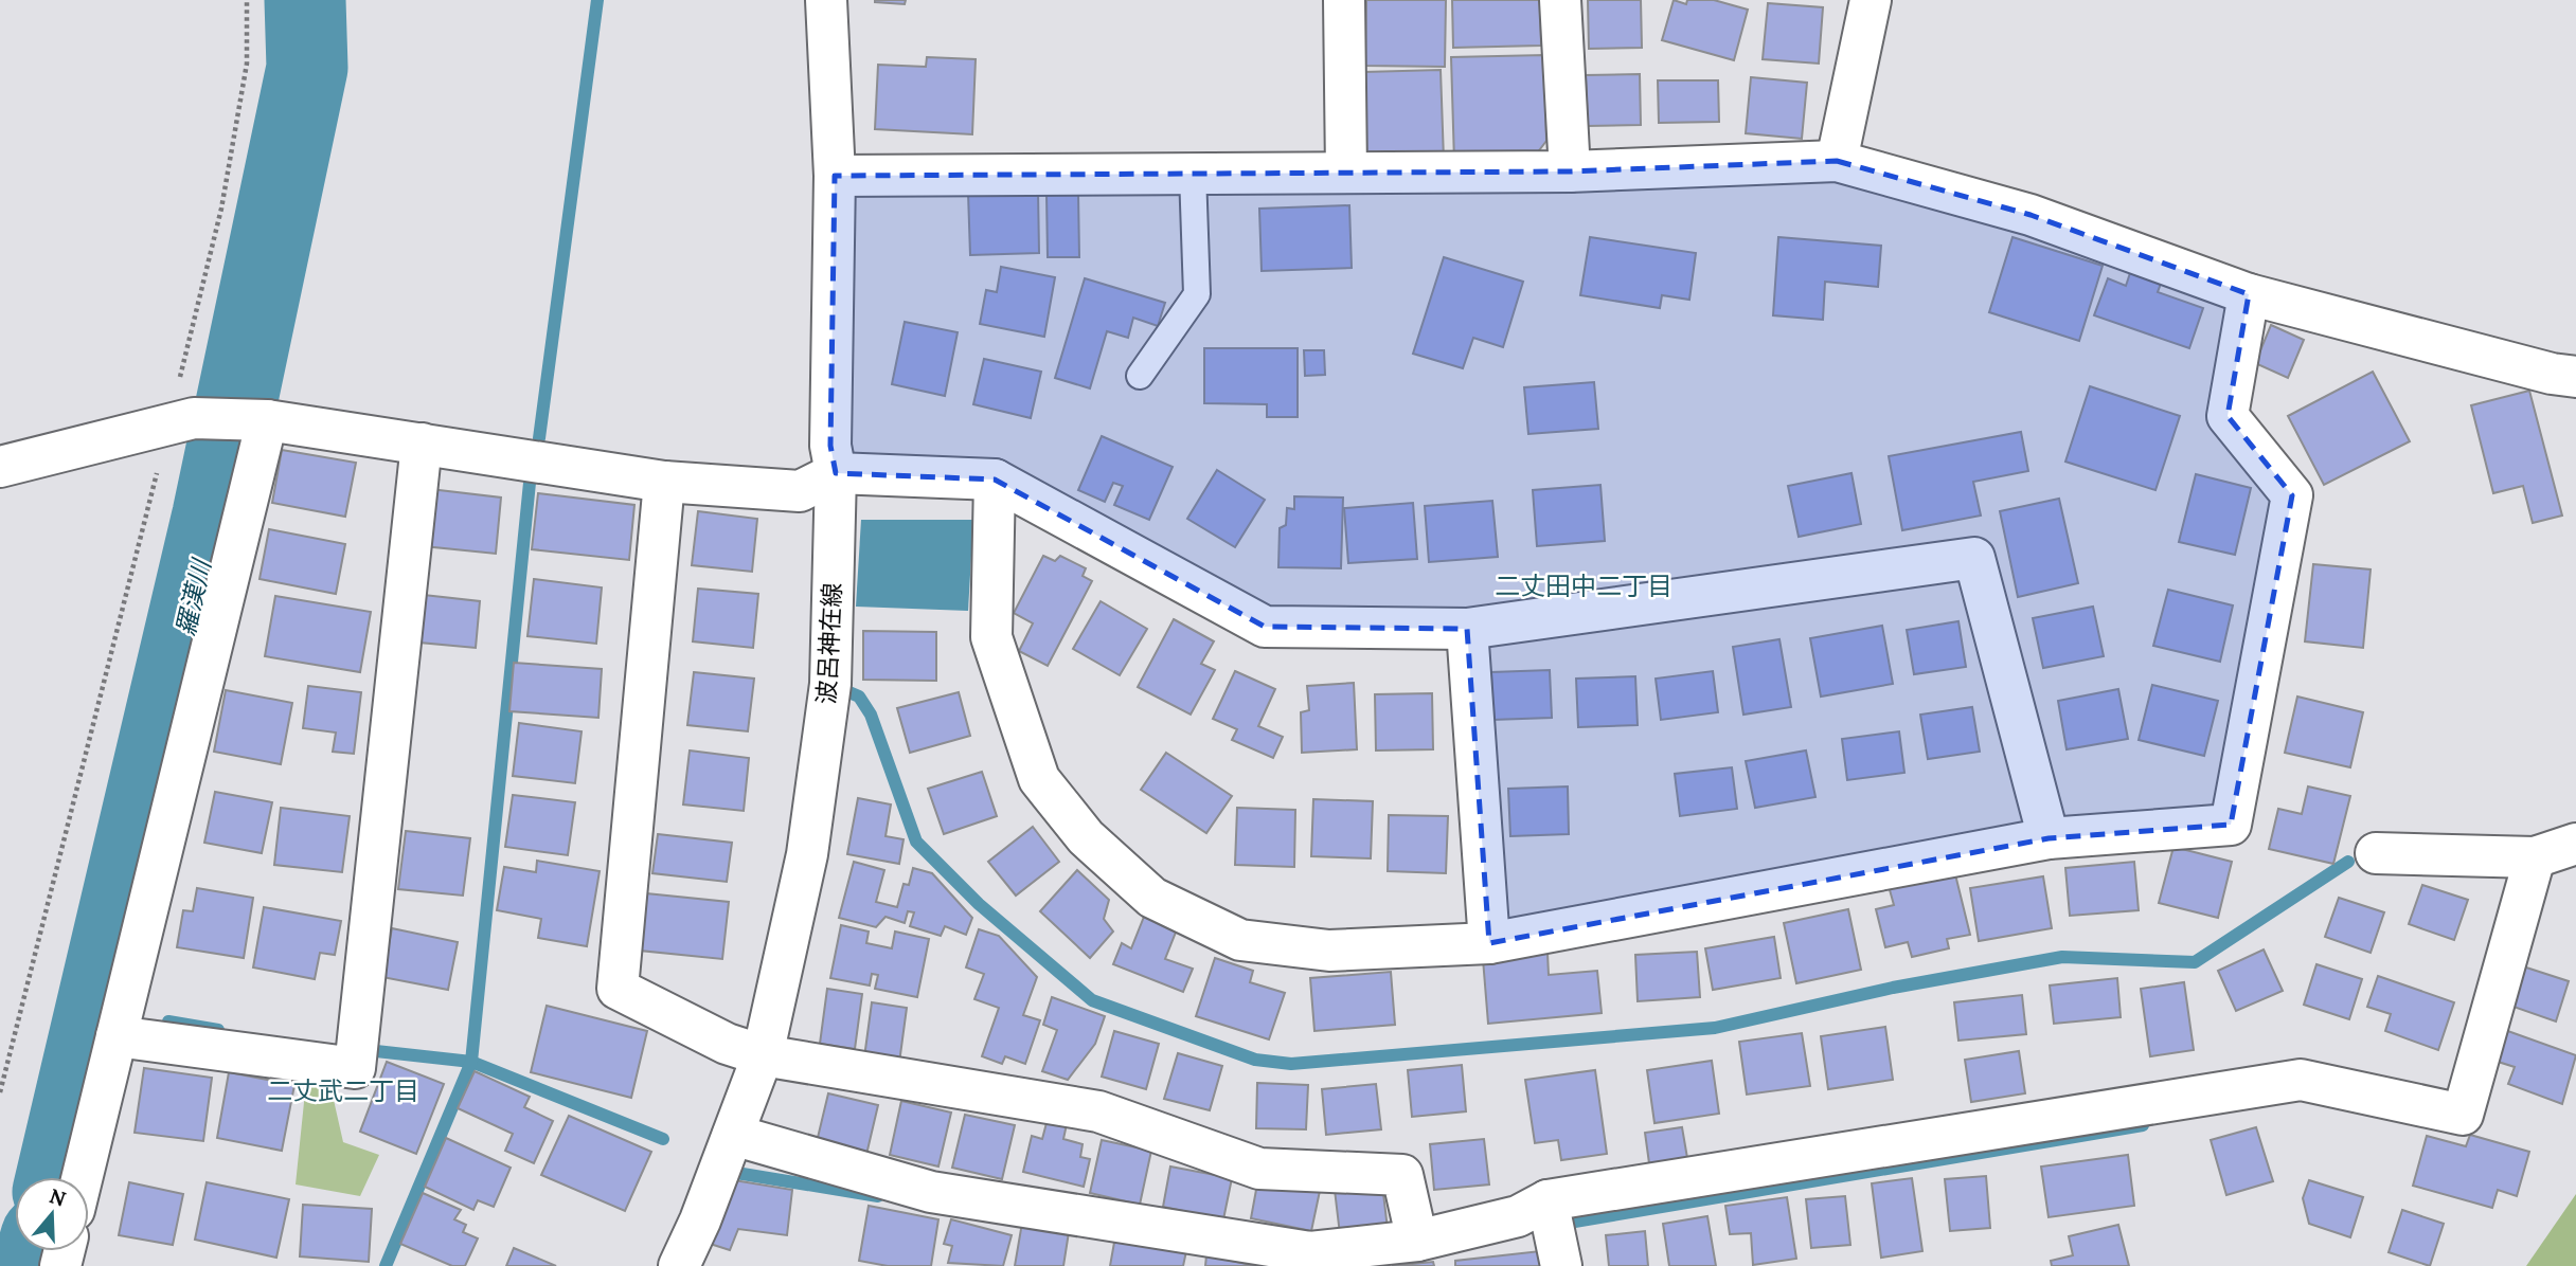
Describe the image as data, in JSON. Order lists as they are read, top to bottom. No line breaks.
{"streets":{"street":["波呂神在線"]},"districts":["二丈田中二丁目","二丈武二丁目"],"water":["羅漢川"],"north":"top"}
